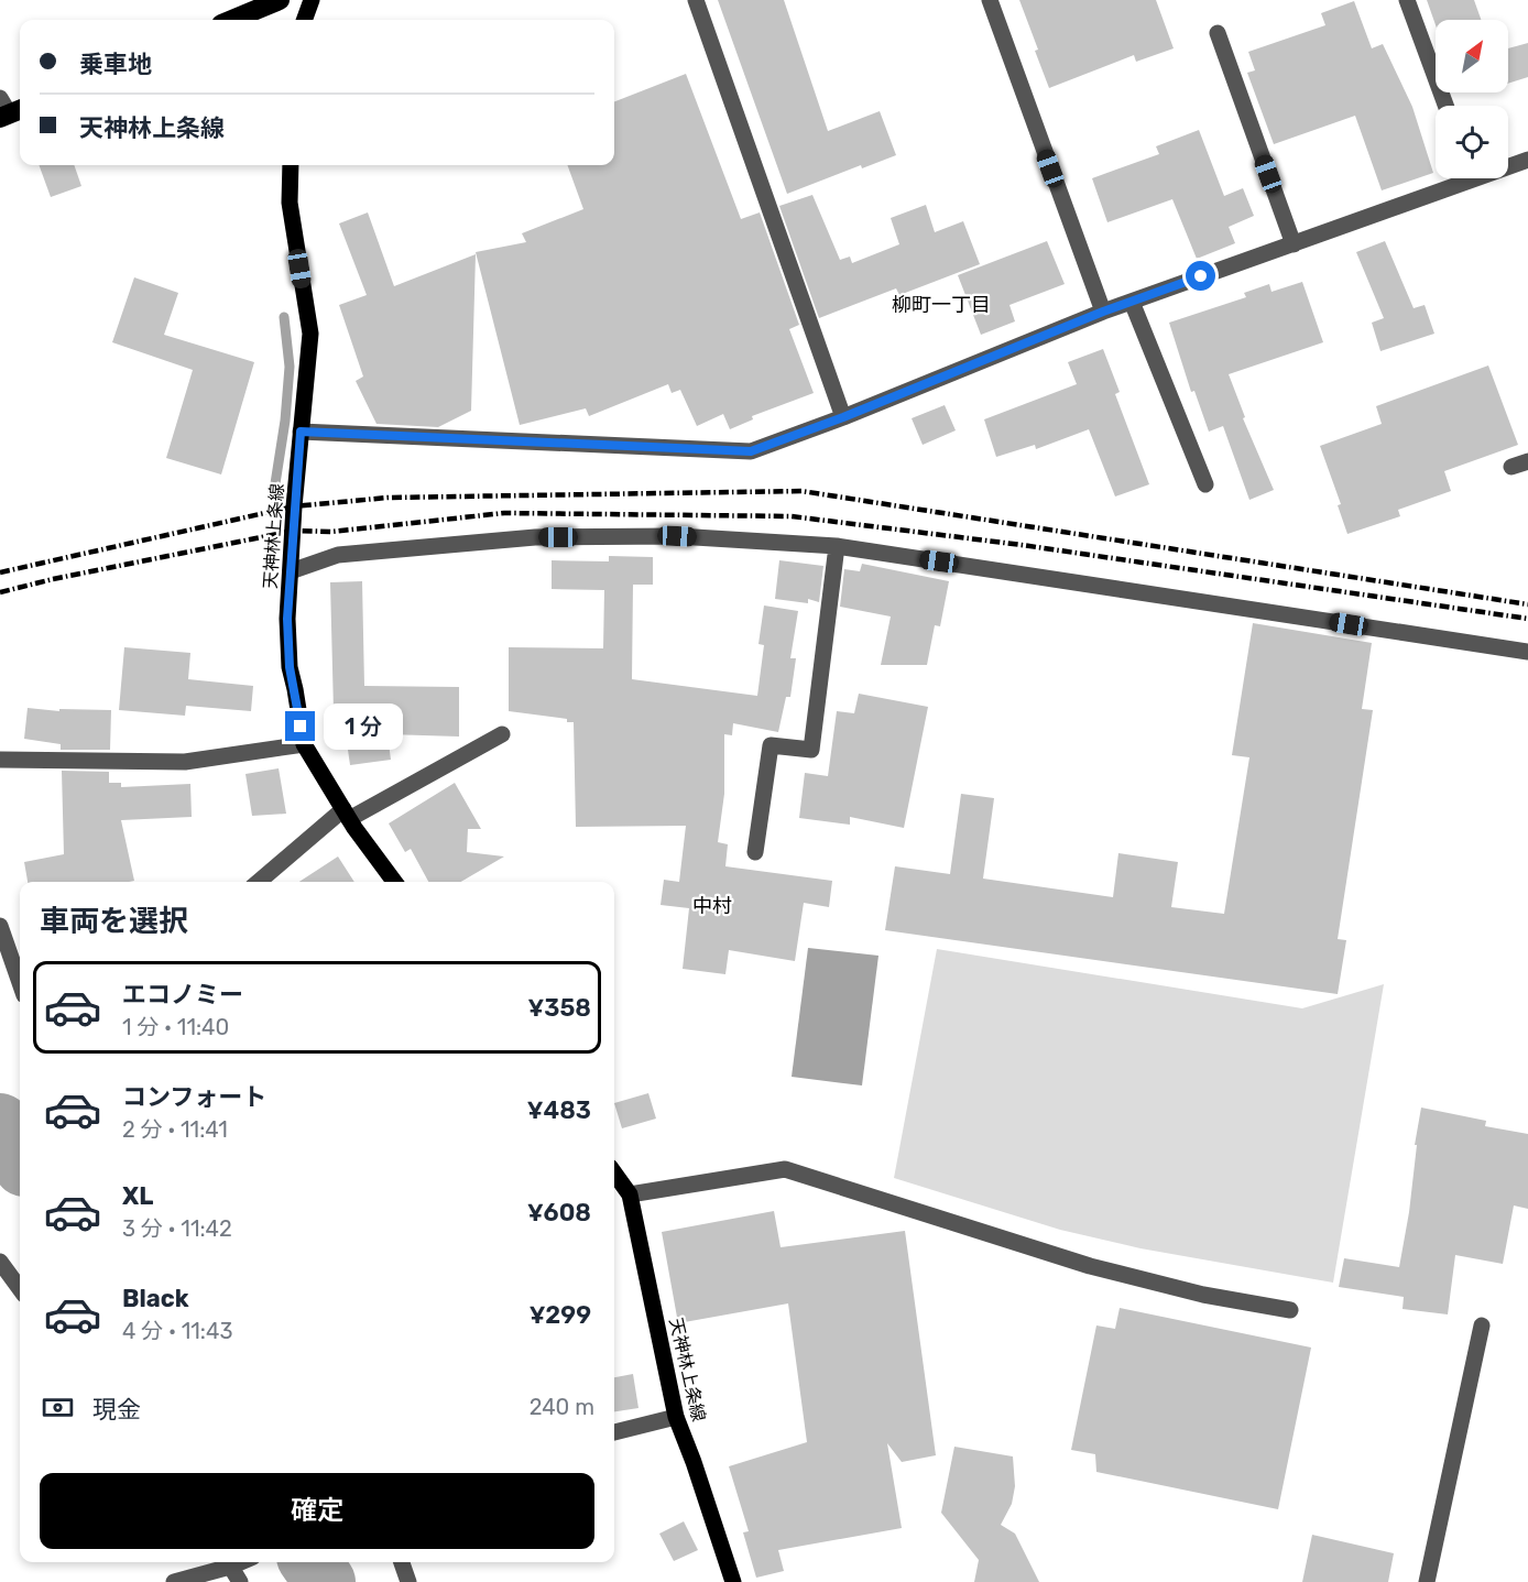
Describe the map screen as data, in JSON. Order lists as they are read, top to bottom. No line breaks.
{"streets":{"main road":["天神林上条線"]},"districts":["柳町一丁目","中村"],"north":"top right","page":{"banner":["乗車地","天神林上条線"],"bubble":"1 分","heading":"車両を選択","list":[{"name":"エコノミー","note":"1 分 · 11:40","value":"¥358"},{"name":"コンフォート","note":"2 分 · 11:41","value":"¥483"},{"name":"XL","note":"3 分 · 11:42","value":"¥608"},{"name":"Black","note":"4 分 · 11:43","value":"¥299"}],"pay":["現金","240 m"],"buttons":"確定"}}
